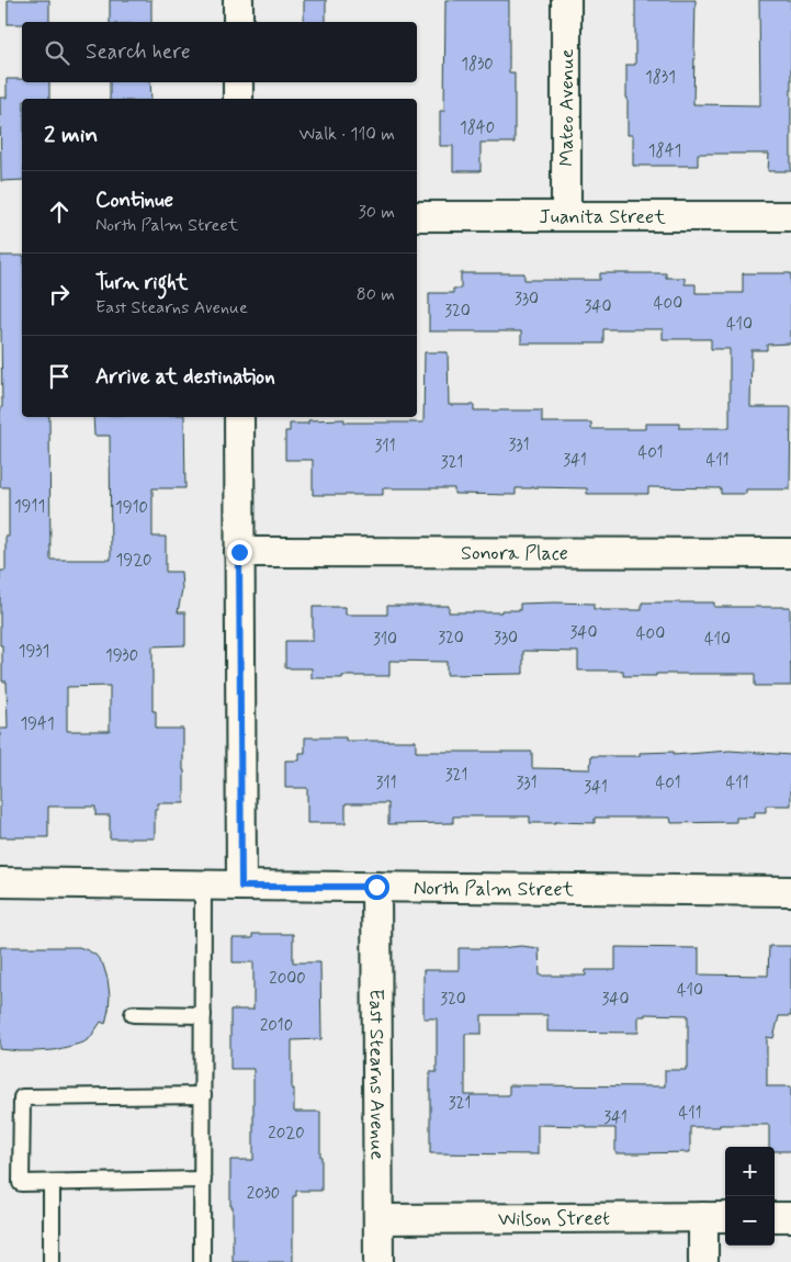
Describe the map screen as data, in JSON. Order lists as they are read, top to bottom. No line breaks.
{"streets":{"street":["Mateo Avenue","Juanita Street","Sonora Place","North Palm Street","East Stearns Avenue","Wilson Street"]},"crossings":[["Mateo Avenue","Juanita Street"],["North Palm Street","East Stearns Avenue"],["East Stearns Avenue","Wilson Street"]],"house_numbers":["1830","1831","1840","1841","330","400","340","320","410","331","311","401","341","411","321","1911","1910","1920","340","400","320","330","310","410","1931","1930","1941","321","311","331","401","411","341","2000","410","320","340","2010","321","411","341","2020","2030"],"page":{"search":"Search here","heading":["2 min","Walk · 110 m"],"list":[["Continue","North Palm Street","30 m"],["Turn right","East Stearns Avenue","80 m"],"Arrive at destination"],"map_buttons":["+","−"]}}
